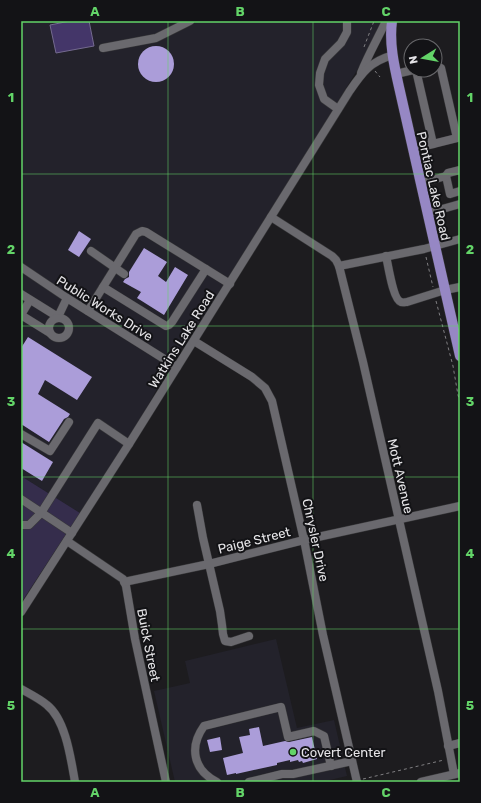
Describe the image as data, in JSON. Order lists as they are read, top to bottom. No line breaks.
{"streets":{"main road":["Pontiac Lake Road"],"street":["Public Works Drive","Watkins Lake Road","Mott Avenue","Paige Street","Chrysler Drive","Buick Street"]},"crossings":[["Pontiac Lake Road","Watkins Lake Road"],["Public Works Drive","Watkins Lake Road"],["Watkins Lake Road","Mott Avenue"],["Watkins Lake Road","Chrysler Drive"],["Mott Avenue","Paige Street"],["Paige Street","Chrysler Drive"],["Paige Street","Buick Street"]],"places":["Covert Center"],"north":"left","grid":{"columns":["A","B","C"],"rows":["1","2","3","4","5"]}}
